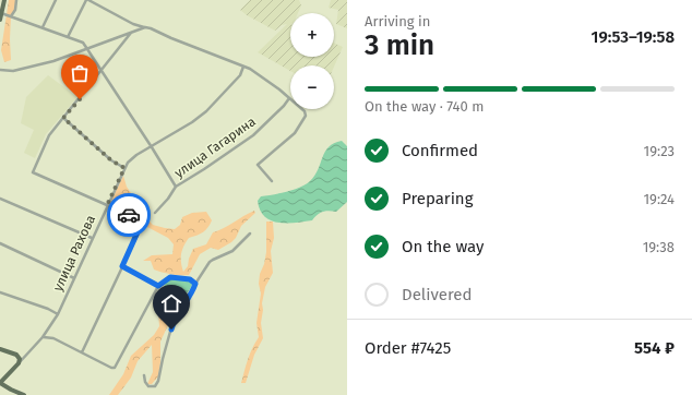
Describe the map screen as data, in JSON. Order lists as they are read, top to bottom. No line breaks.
{"streets":{"street":["улица Гагарина","улица Рахова"]},"page":{"heading":["3 min","Arriving in","19:53–19:58"],"panel":["Order #7425","554 ₽"],"map_buttons":["+","−"],"bar":"On the way · 740 m","list":[["Confirmed","19:23"],["Preparing","19:24"],["On the way","19:38"],"Delivered"]}}
